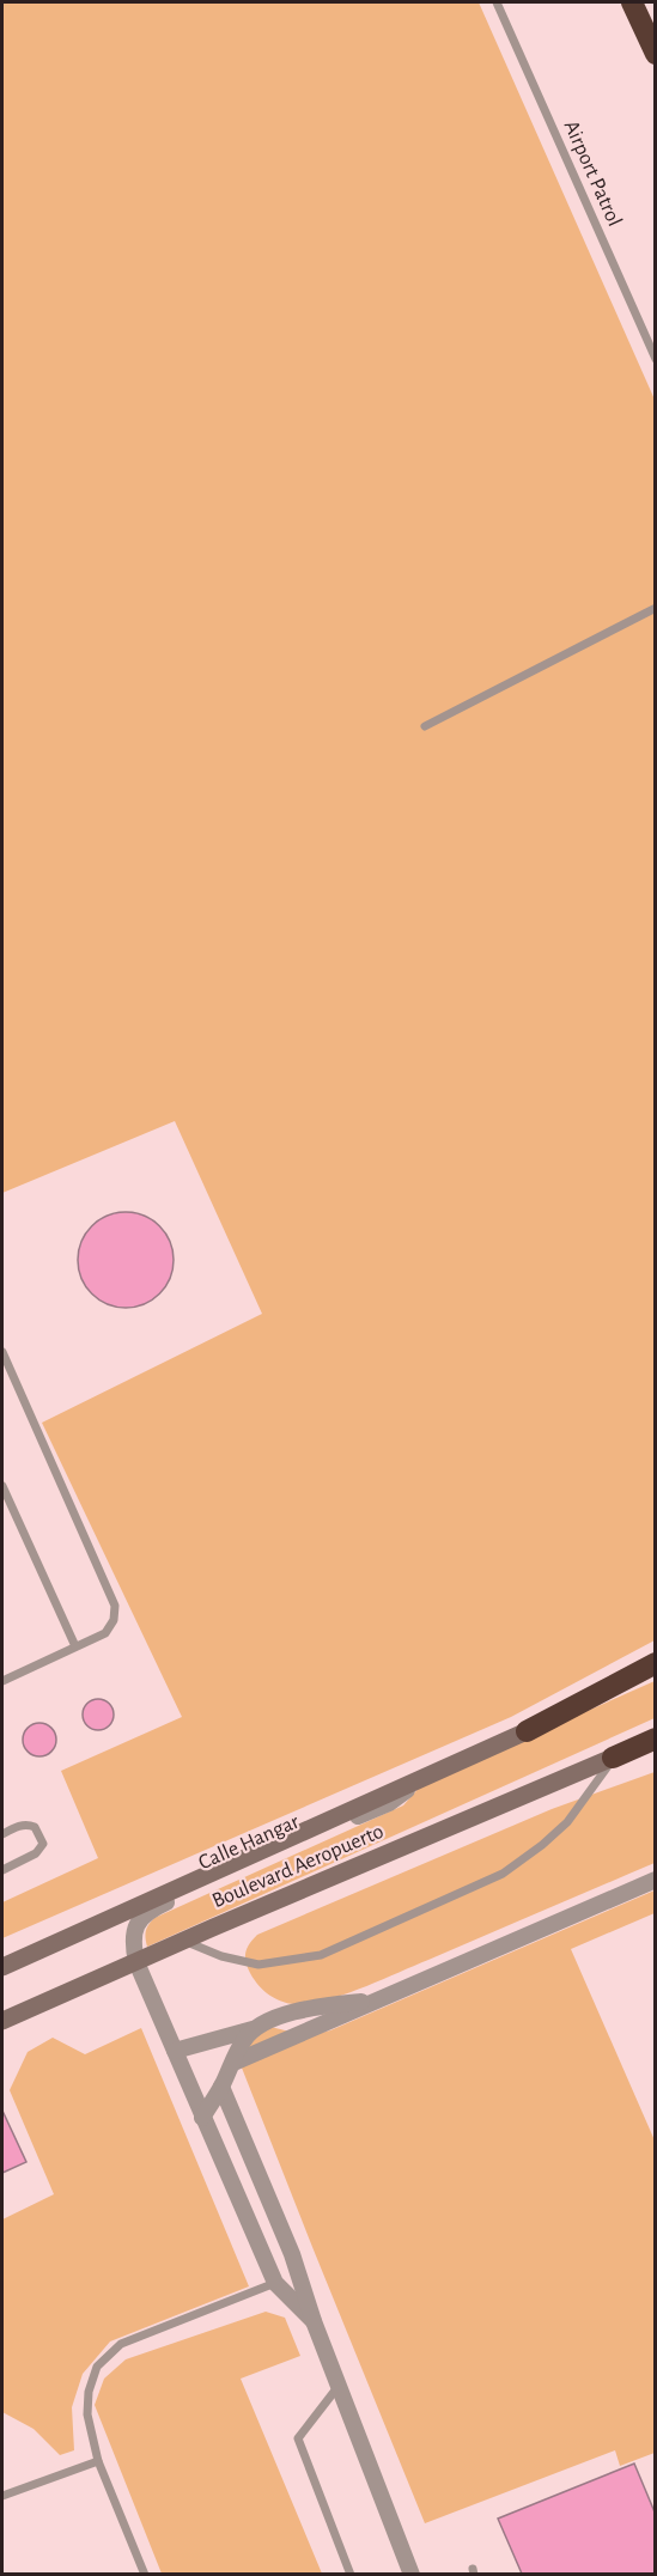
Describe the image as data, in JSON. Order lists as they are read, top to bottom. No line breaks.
{"streets":{"street":["Calle Hangar","Boulevard Aeropuerto"],"lane":["Airport Patrol"]},"crossings":[["Calle Hangar","Boulevard Aeropuerto"]]}
